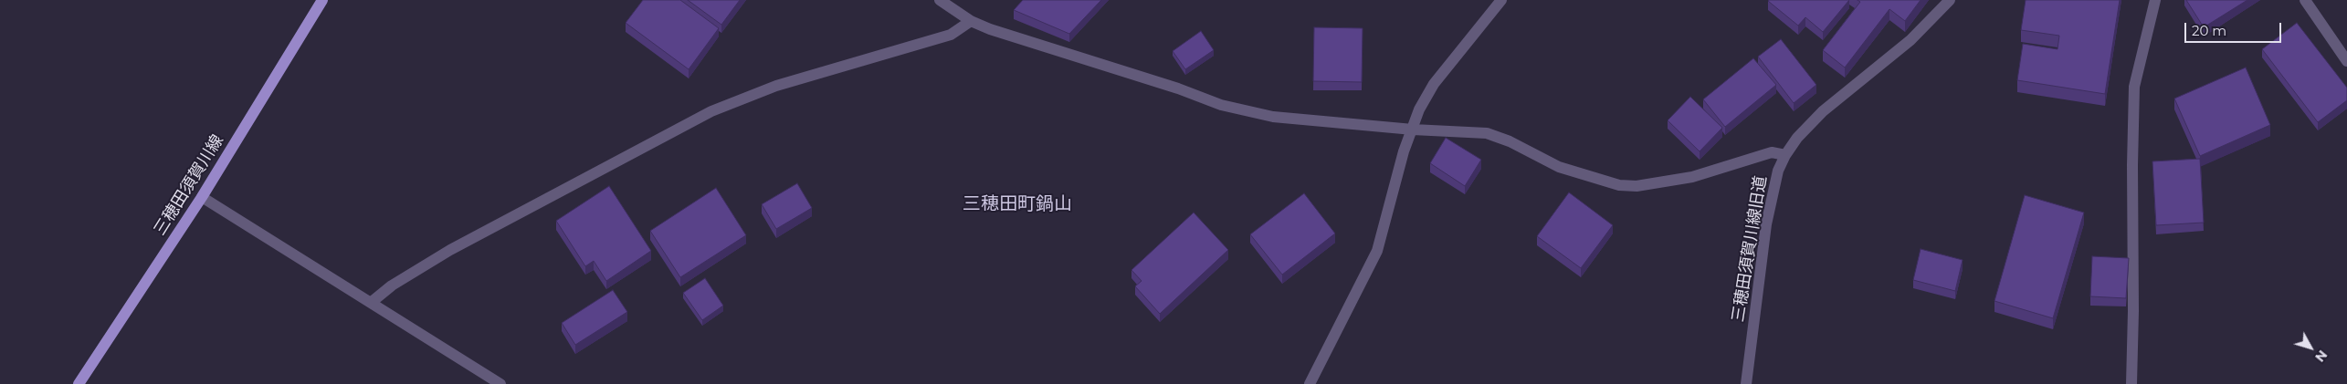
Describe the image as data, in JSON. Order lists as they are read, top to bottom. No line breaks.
{"streets":{"main road":["三穂田須賀川線"],"street":["三穂田須賀川線旧道"]},"districts":["三穂田町鍋山"],"scale_bar":"20 m","north":"bottom right"}
